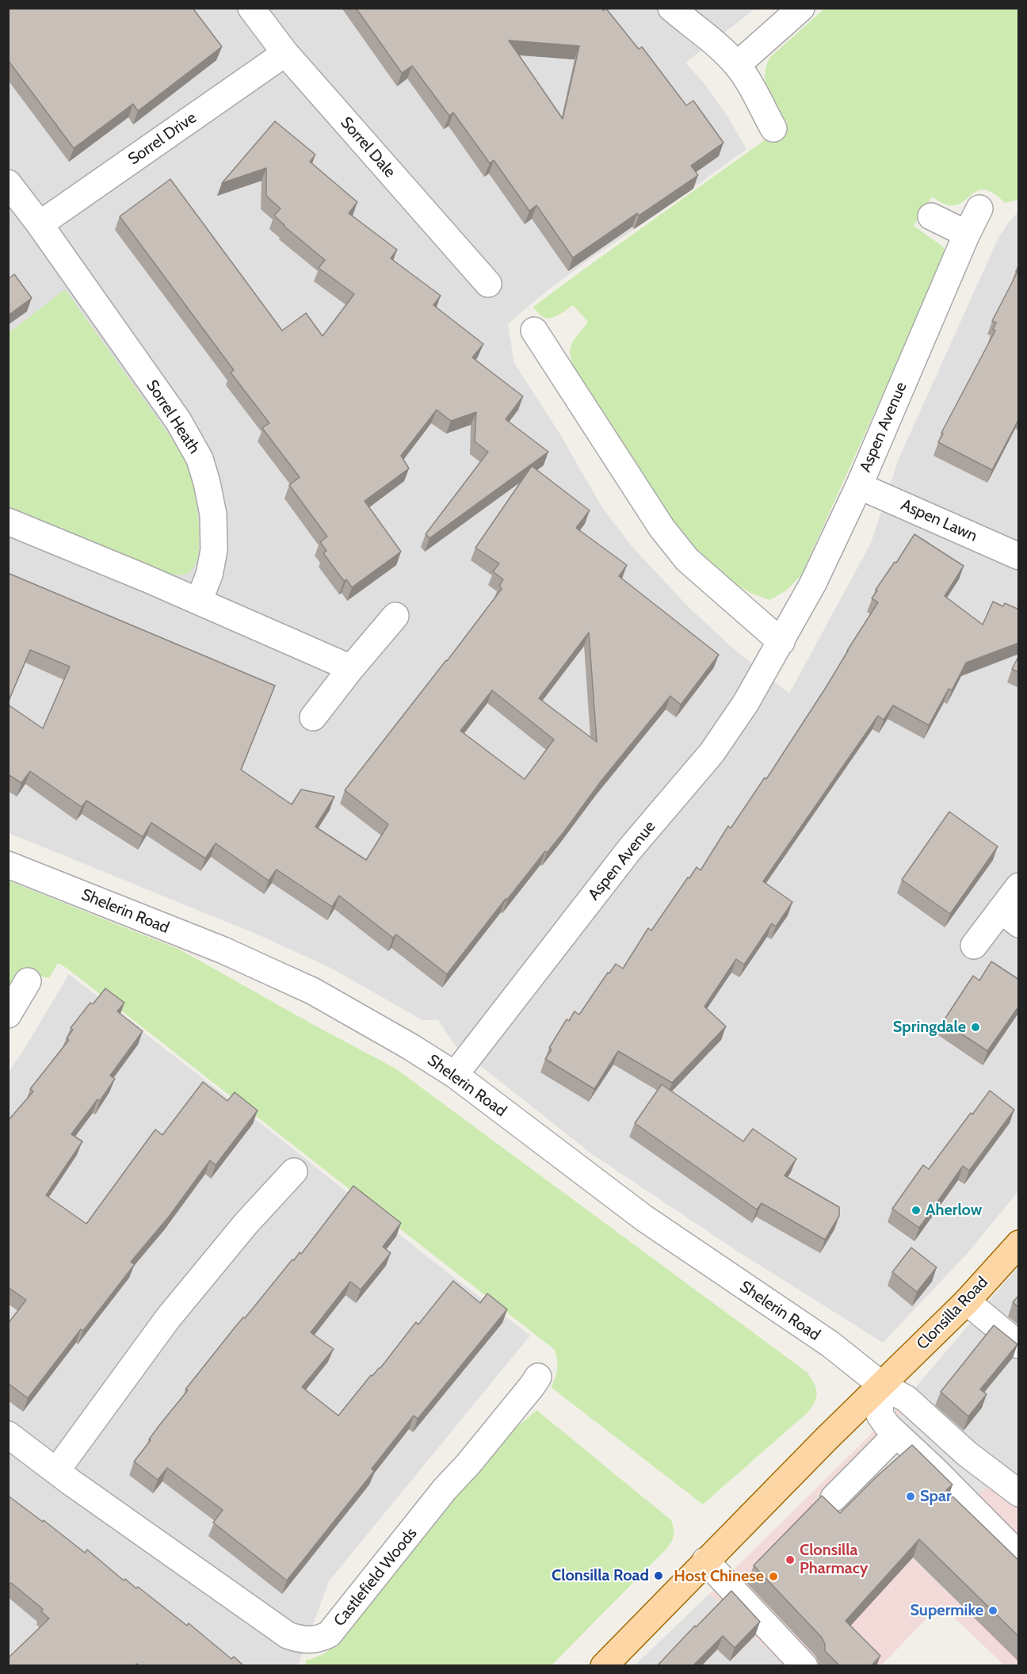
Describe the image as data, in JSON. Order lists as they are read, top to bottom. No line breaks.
{"streets":{"main road":["Clonsilla Road"],"street":["Sorrel Drive","Sorrel Dale","Sorrel Heath","Aspen Avenue","Aspen Lawn","Shelerin Road","Castlefield Woods"]},"crossings":[["Sorrel Drive","Sorrel Dale"],["Sorrel Drive","Sorrel Heath"],["Aspen Avenue","Aspen Lawn"],["Aspen Avenue","Shelerin Road"],["Shelerin Road","Clonsilla Road"]],"places":["Springdale","Aherlow","Spar","Clonsilla Pharmacy","Clonsilla Road","Host Chinese","Supermike"]}
